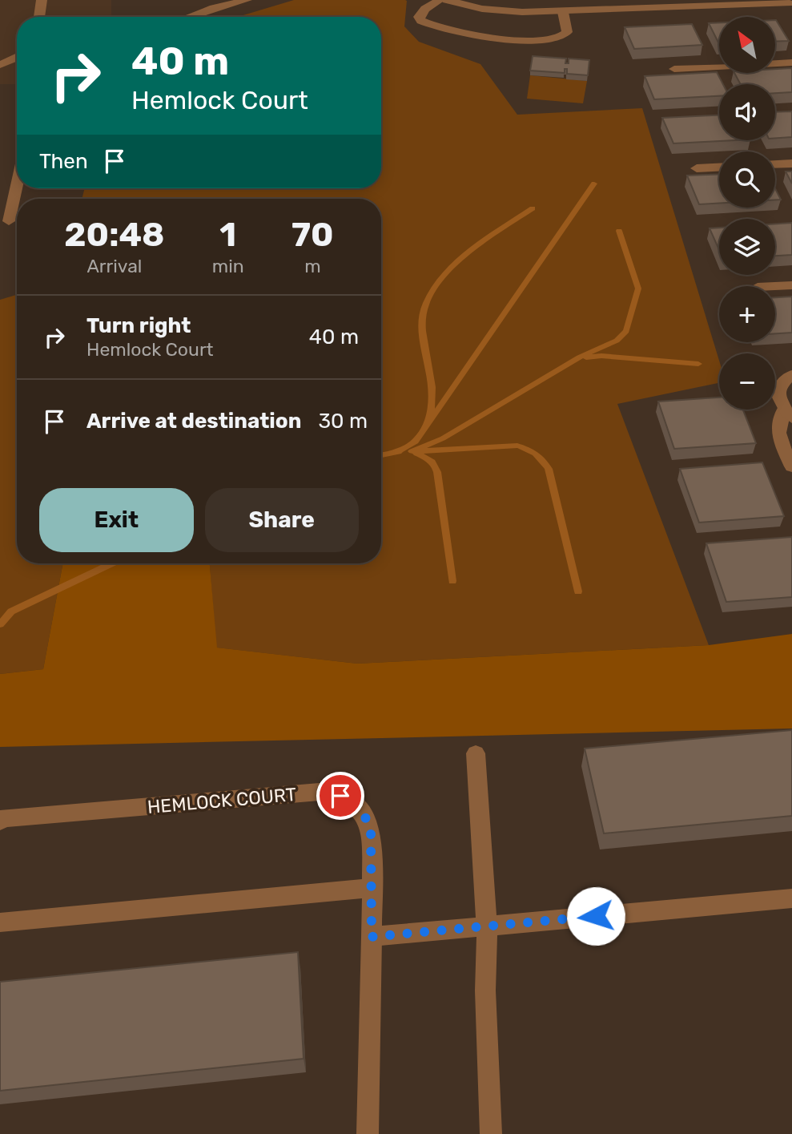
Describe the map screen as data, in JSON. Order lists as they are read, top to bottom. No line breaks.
{"streets":{"street":["HEMLOCK COURT"]},"north":"top left","page":{"map_buttons":["+","−"],"turn":["40 m","Hemlock Court"],"then":"Then","eta":["20:48","Arrival","1","min","70","m"],"list":[{"name":"Turn right","note":"Hemlock Court","value":"40 m"},{"name":"Arrive at destination","value":"30 m"}],"buttons":["Exit","Share"]}}
